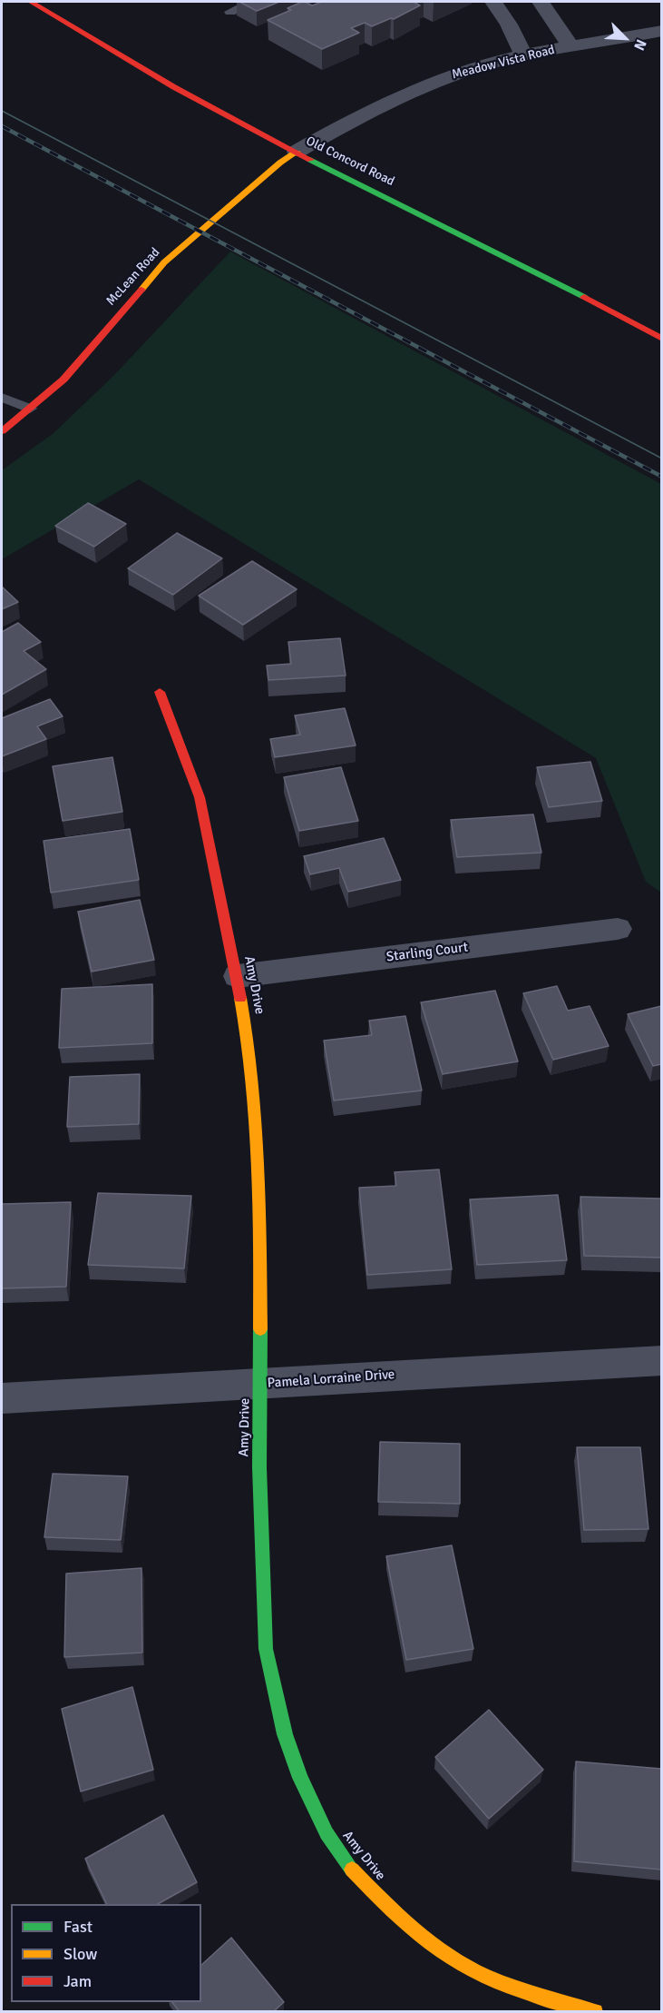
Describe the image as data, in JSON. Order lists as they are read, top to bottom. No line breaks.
{"streets":{"street":["Meadow Vista Road","Old Concord Road","McLean Road","Starling Court","Amy Drive","Pamela Lorraine Drive"]},"crossings":[["Meadow Vista Road","Old Concord Road"],["Meadow Vista Road","McLean Road"],["Old Concord Road","McLean Road"],["Starling Court","Amy Drive"],["Amy Drive","Pamela Lorraine Drive"]],"legend":["Fast","Slow","Jam"],"north":"bottom right"}
